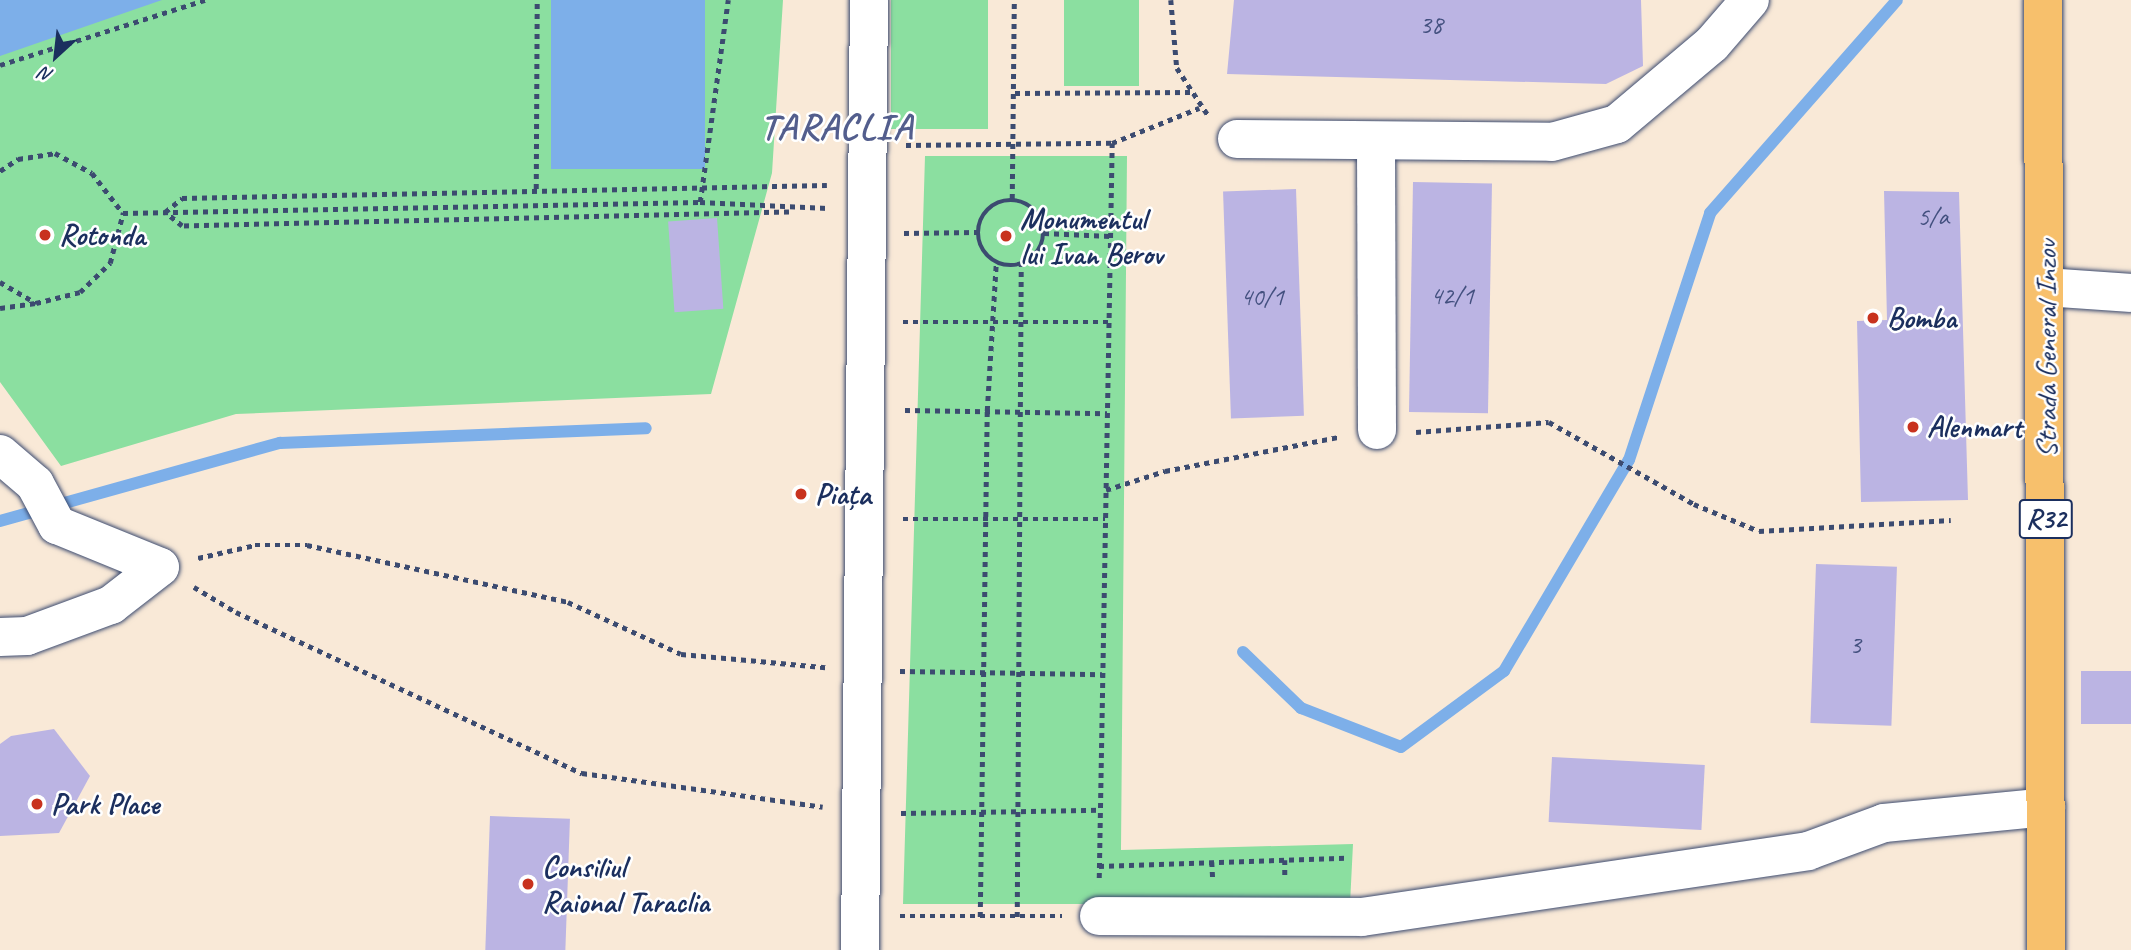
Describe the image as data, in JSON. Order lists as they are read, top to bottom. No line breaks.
{"streets":{"main road":["Strada General Inzov","R32"]},"districts":["TARACLIA"],"places":["Rotonda","Monumentul lui Ivan Berov","Bomba","Alenmart","Piața","Park Place","Consiliul Raional Taraclia"],"house_numbers":["38","5/a","42/1","40/1","3"],"north":"bottom left"}
